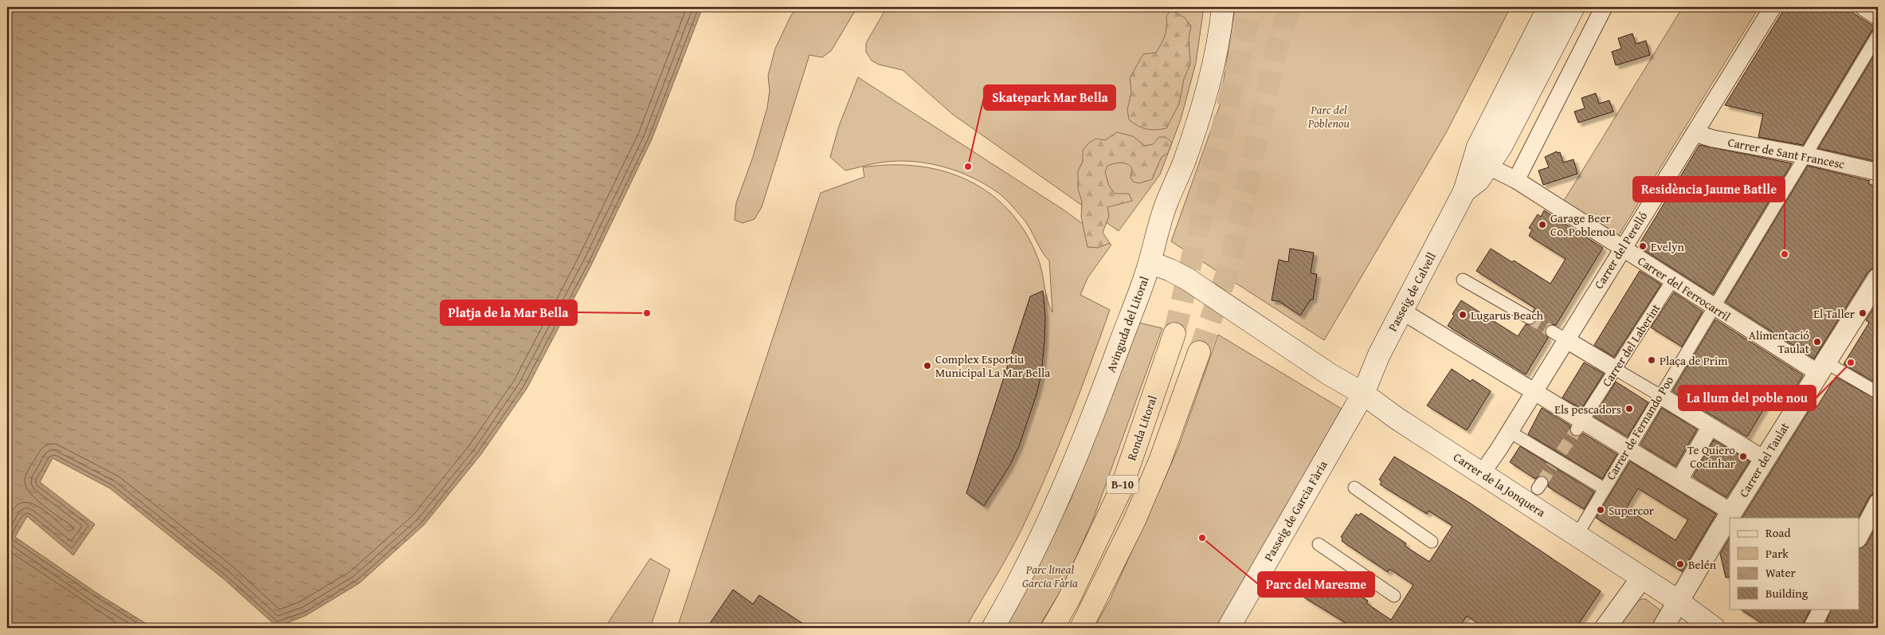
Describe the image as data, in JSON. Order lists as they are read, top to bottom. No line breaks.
{"streets":{"highway":["Ronda Litoral","B-10"],"main road":["Passeig de Calvell","Avinguda del Litoral","Carrer de la Jonquera","Passeig de Garcia Fària"],"street":["Carrer de Sant Francesc","Carrer del Perelló","Carrer del Ferrocarril","Carrer del Laberint","Carrer de Fernando Poo","Carrer del Taulat"]},"crossings":[["Carrer de Sant Francesc","Carrer del Perelló"],["Carrer de Sant Francesc","Carrer de Fernando Poo"],["Carrer del Perelló","Carrer del Ferrocarril"],["Carrer del Perelló","Carrer de la Jonquera"],["Carrer del Ferrocarril","Passeig de Calvell"],["Carrer del Ferrocarril","Carrer del Laberint"],["Carrer del Ferrocarril","Carrer de Fernando Poo"],["Carrer del Ferrocarril","Carrer del Taulat"],["Passeig de Calvell","Carrer de la Jonquera"],["Passeig de Calvell","Passeig de Garcia Fària"],["Avinguda del Litoral","Carrer de la Jonquera"],["Carrer de Fernando Poo","Carrer de la Jonquera"],["Carrer del Taulat","Carrer de la Jonquera"],["Carrer de la Jonquera","Passeig de Garcia Fària"]],"parks":["Parc del Poblenou","Parc lineal Garcia Fària"],"places":["Skatepark Mar Bella","Garage Beer Co. Poblenou","Evelyn","Residència Jaume Batlle","Platja de la Mar Bella","El Taller","Lugarus Beach","Alimentació Taulat","Plaça de Prim","La llum del poble nou","Complex Esportiu Municipal La Mar Bella","Els pescadors","Te Quiero Cocinhar","Supercor","Parc del Maresme","Belén"],"legend":["Road","Park","Water","Building"]}
